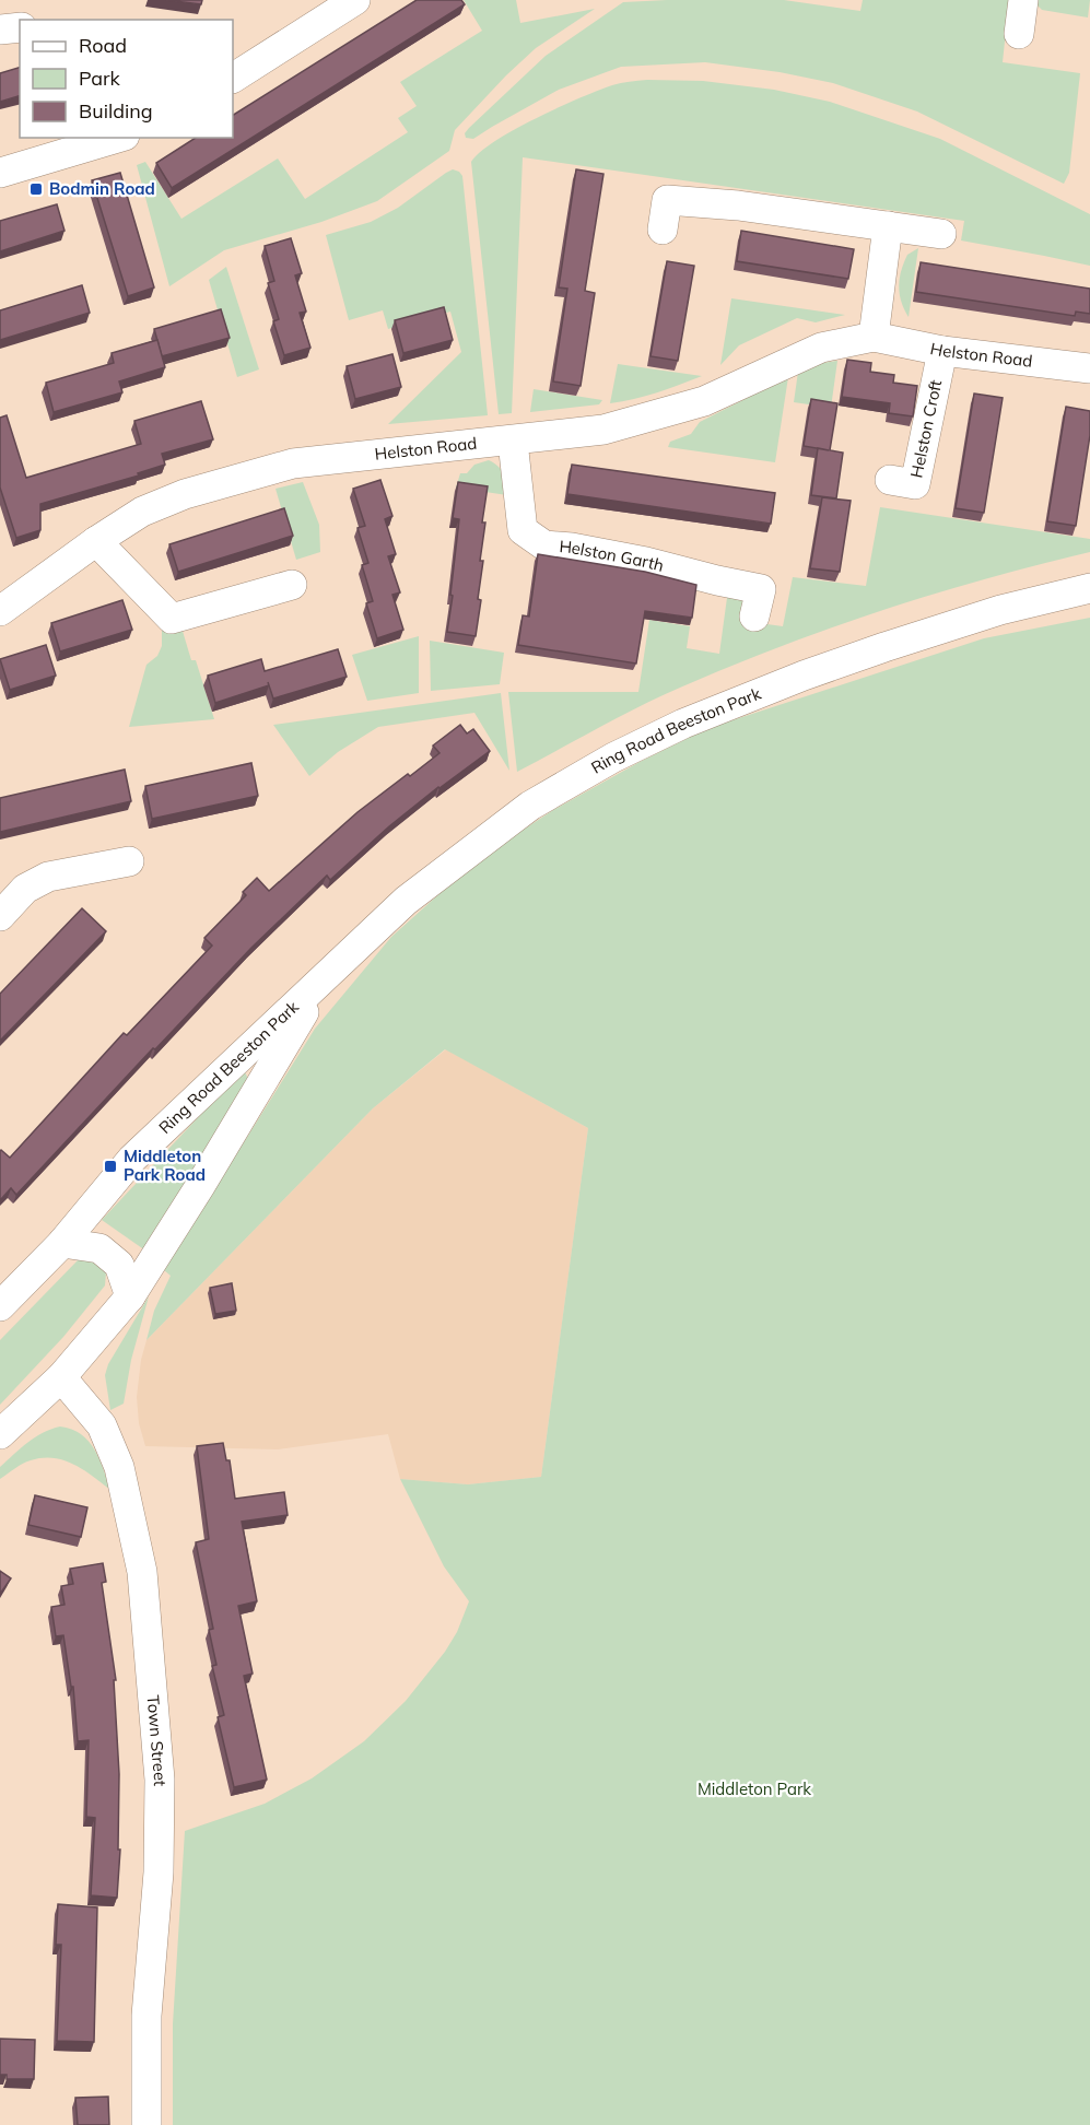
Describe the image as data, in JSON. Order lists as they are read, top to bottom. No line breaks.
{"streets":{"street":["Helston Road","Helston Croft","Helston Garth","Ring Road Beeston Park","Town Street"]},"crossings":[["Helston Road","Helston Croft"],["Helston Road","Helston Garth"],["Ring Road Beeston Park","Town Street"]],"parks":["Middleton Park"],"places":{"transit":["Bodmin Road","Middleton Park Road"]},"legend":["Road","Park","Building"]}
